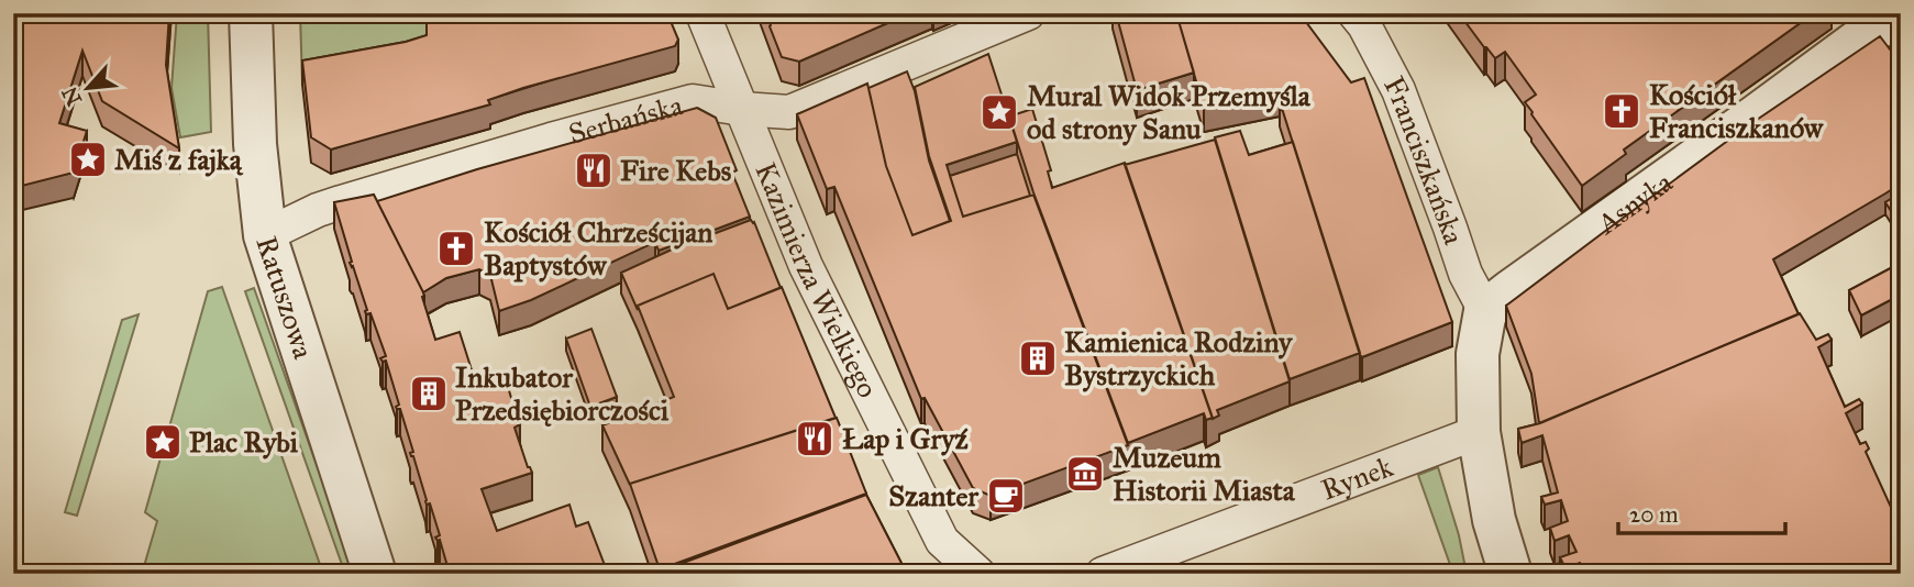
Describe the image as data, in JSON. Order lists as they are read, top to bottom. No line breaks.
{"streets":{"street":["Serbańska","Franciszkańska","Asnyka","Kazimierza Wielkiego","Ratuszowa","Rynek"]},"crossings":[["Serbańska","Kazimierza Wielkiego"],["Serbańska","Ratuszowa"],["Franciszkańska","Asnyka"]],"places":{"church":["Kościół Franciszkanów","Kościół Chrześcijan Baptystów"],"place":["Mural Widok Przemyśla od strony Sanu","Miś z fajką","Plac Rybi"],"restaurant":["Fire Kebs","Łap i Gryź"],"building":["Kamienica Rodziny Bystrzyckich","Inkubator Przedsiębiorczości"],"museum":["Muzeum Historii Miasta"],"cafe":["Szanter"]},"scale_bar":"20 m","north":"bottom left"}
